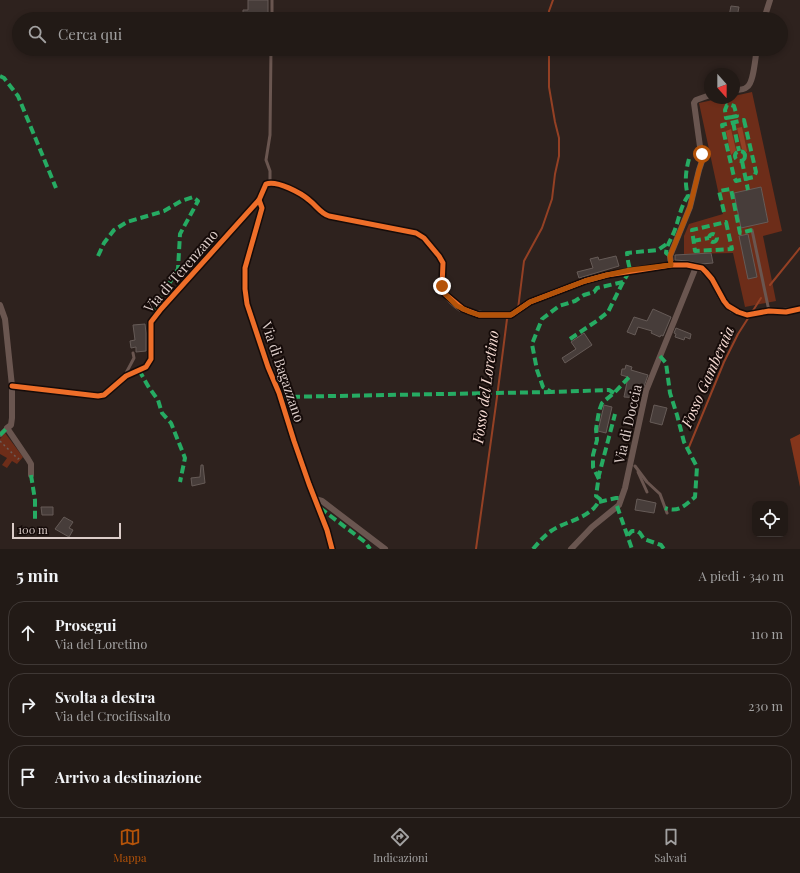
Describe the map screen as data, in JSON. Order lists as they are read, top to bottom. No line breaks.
{"streets":{"street":["Via di Terenzano","Via di Bagazzano","Via di Doccia"]},"crossings":[["Via di Terenzano","Via di Bagazzano"]],"water":["Fosso Gamberaia","Fosso del Loretino"],"scale_bar":"100 m","north":"bottom","page":{"search":"Cerca qui","scale":"100 m","heading":["5 min","A piedi · 340 m"],"list":[["Prosegui","Via del Loretino","110 m"],["Svolta a destra","Via del Crocifissalto","230 m"],"Arrivo a destinazione"],"nav":["Mappa","Indicazioni","Salvati"]}}
